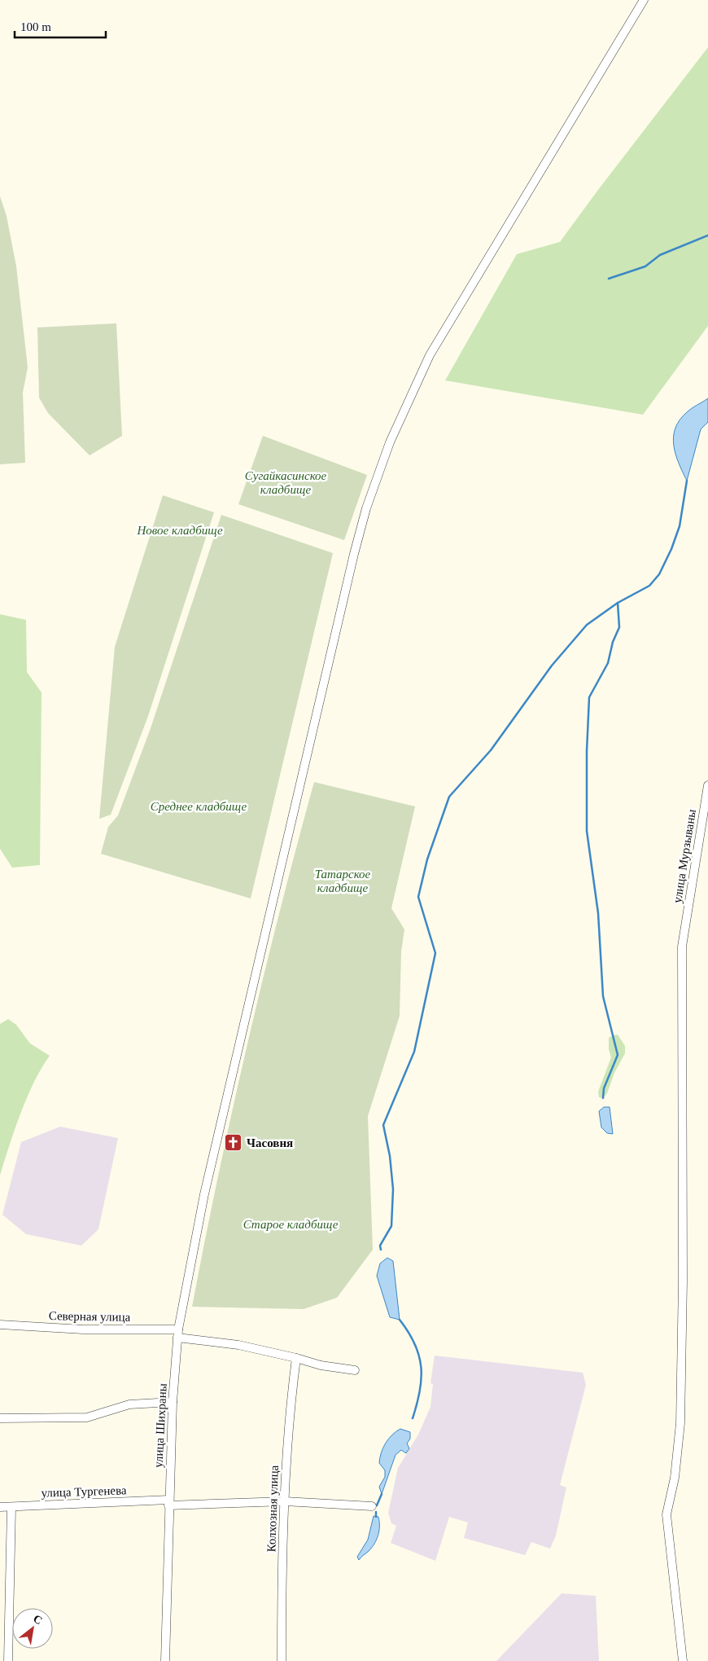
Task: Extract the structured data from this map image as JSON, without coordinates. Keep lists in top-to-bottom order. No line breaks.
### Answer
{"streets":{"street":["улица Мурзываны","Северная улица","улица Шихраны","улица Тургенева","Колхозная улица"]},"crossings":[["Северная улица","улица Шихраны"],["Северная улица","Колхозная улица"],["улица Шихраны","улица Тургенева"],["улица Тургенева","Колхозная улица"]],"parks":["Сугайкасинское кладбище","Новое кладбище","Среднее кладбище","Татарское кладбище","Старое кладбище"],"places":{"church":["Часовня"]},"scale_bar":"100 m","north":"top right"}
